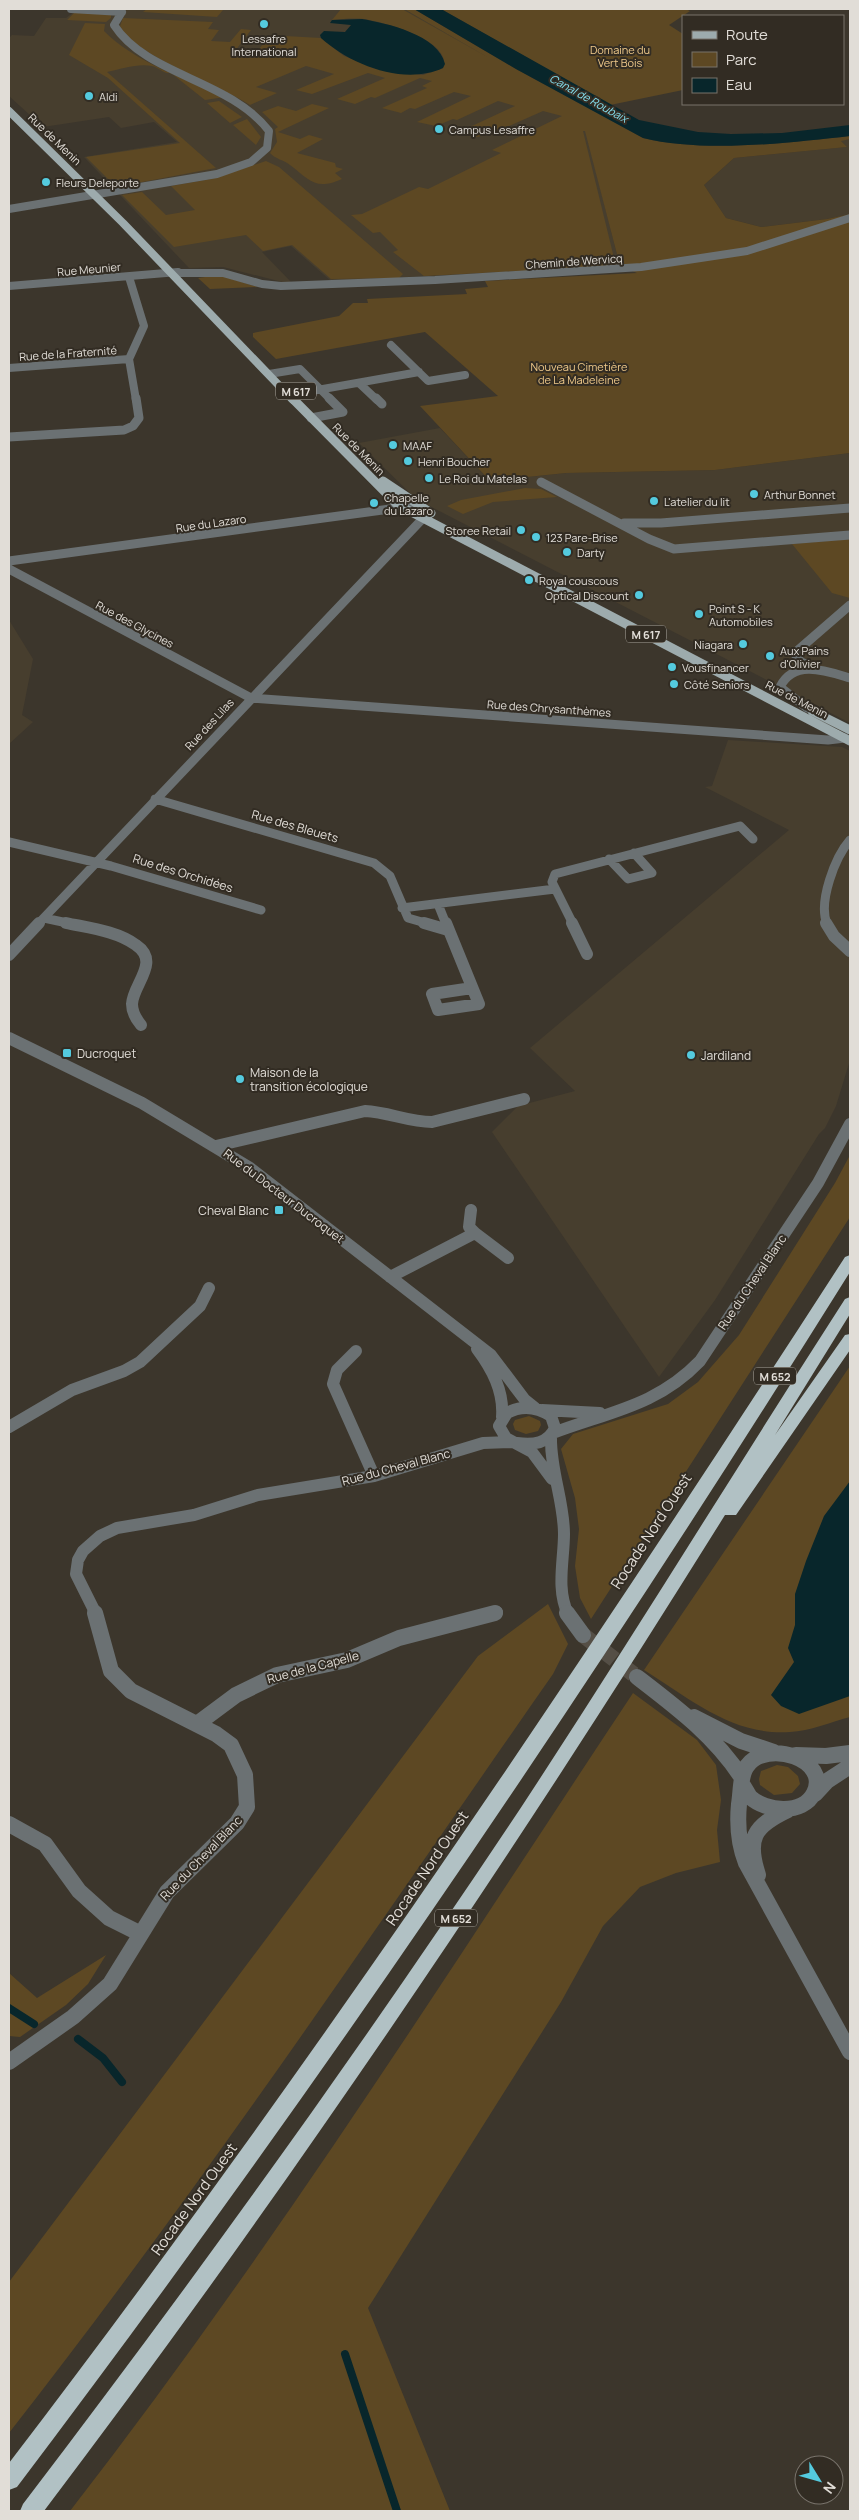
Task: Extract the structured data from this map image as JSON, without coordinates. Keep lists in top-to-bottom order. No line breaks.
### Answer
{"streets":{"highway":["M 652","Rocade Nord Ouest"],"main road":["Rue de Menin","M 617"],"street":["Chemin de Wervicq","Rue Meunier","Rue de la Fraternité","Rue du Lazaro","Rue des Glycines","Rue des Chrysanthèmes","Rue des Lilas","Rue des Bleuets","Rue des Orchidées","Rue du Docteur Ducroquet","Rue du Cheval Blanc","Rue de la Capelle"]},"crossings":[["Rue de Menin","Chemin de Wervicq"],["Rue de Menin","Rue Meunier"],["Rue de Menin","Rue du Lazaro"],["Rue de Menin","Rue des Chrysanthèmes"],["Rue de Menin","Rue des Lilas"],["Chemin de Wervicq","Rue Meunier"],["Rue des Glycines","Rue des Chrysanthèmes"],["Rue des Glycines","Rue des Lilas"],["Rue des Chrysanthèmes","Rue des Lilas"],["Rue des Lilas","Rue des Bleuets"],["Rue des Lilas","Rue des Orchidées"],["Rue du Docteur Ducroquet","Rue du Cheval Blanc"],["Rue du Cheval Blanc","Rue de la Capelle"]],"water":["Canal de Roubaix"],"parks":["Domaine du Vert Bois","Nouveau Cimetière de La Madeleine"],"places":{"other":["Lessafre International","Aldi","Campus Lesaffre","Fleurs Deleporte","MAAF","Henri Boucher","Le Roi du Matelas","Arthur Bonnet","L'atelier du lit","Chapelle du Lazaro","Storee Retail","123 Pare-Brise","Darty","Royal couscous","Optical Discount","Point S - K Automobiles","Niagara","Aux Pains d'Olivier","Vousfinancer","Côté Seniors","Jardiland","Maison de la transition écologique"],"transit":["Ducroquet","Cheval Blanc"]},"legend":["Route","Parc","Eau"],"north":"bottom right"}
